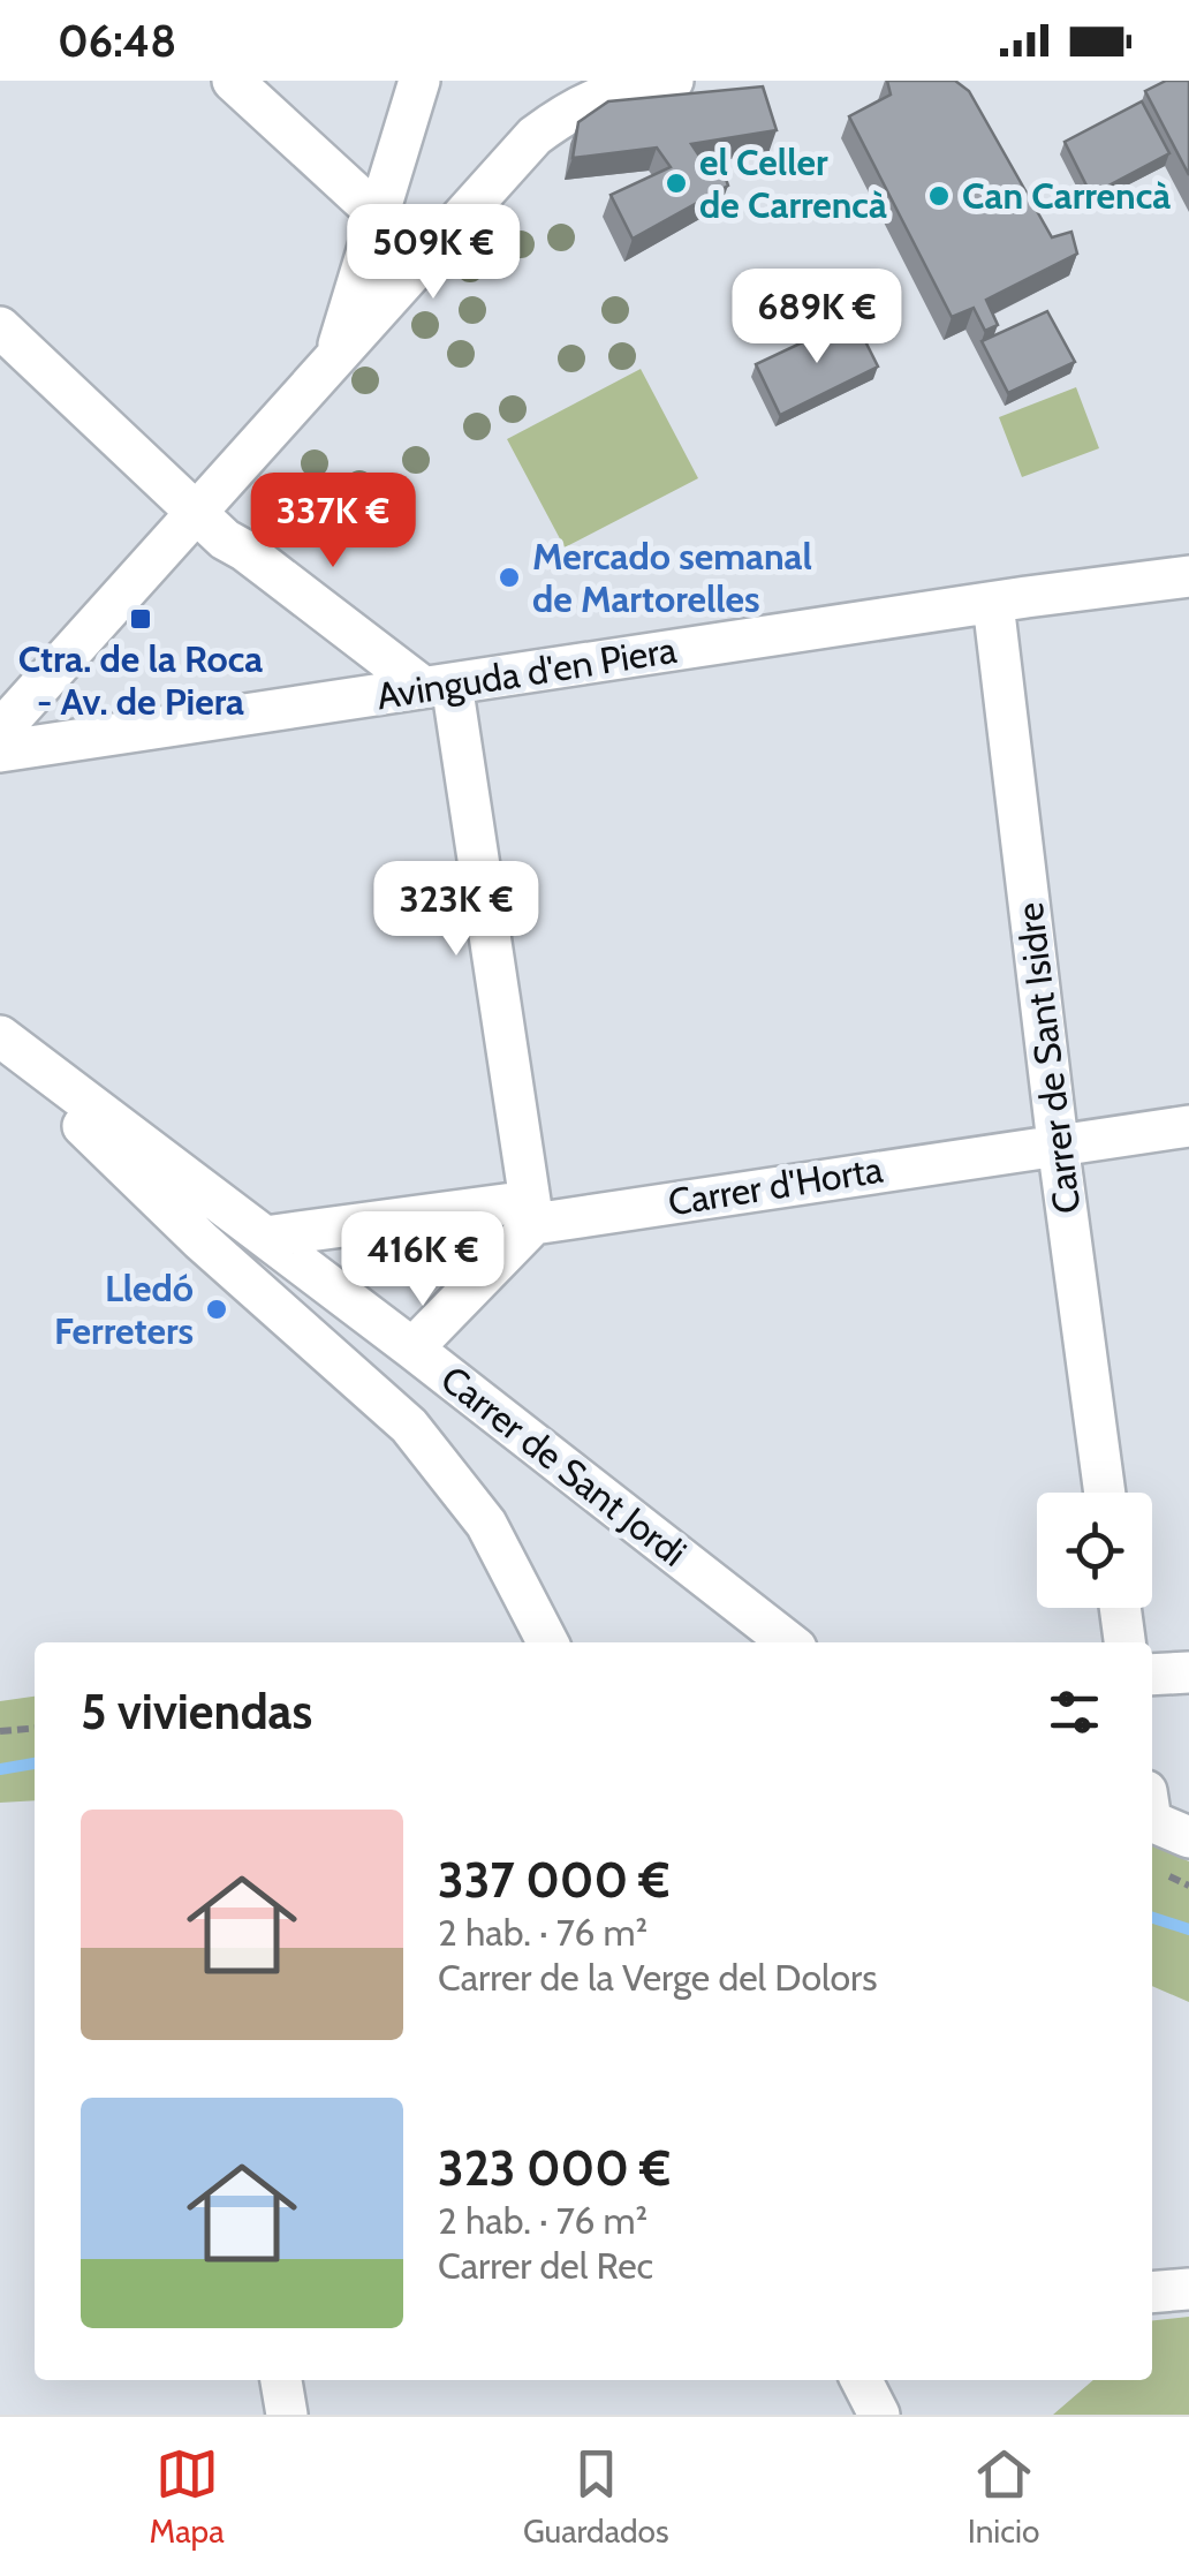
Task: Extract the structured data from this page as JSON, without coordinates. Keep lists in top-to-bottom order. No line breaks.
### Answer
{"streets":{"street":["Avinguda d'en Piera","Carrer de Sant Isidre","Carrer d'Horta","Carrer de Sant Jordi"]},"crossings":[["Avinguda d'en Piera","Carrer de Sant Isidre"],["Carrer de Sant Isidre","Carrer d'Horta"],["Carrer d'Horta","Carrer de Sant Jordi"]],"places":{"other":["el Celler de Carrencà","Can Carrencà","Mercado semanal de Martorelles","Lledó Ferreters"],"transit":["Ctra. de la Roca - Av. de Piera"]},"page":{"status":"06:48","price":["509K €","689K €","337K €","323K €","416K €"],"heading":"5 viviendas","list":[{"name":"337 000 €","note":"2 hab. · 76 m² · Carrer de la Verge del Dolors"},{"name":"323 000 €","note":"2 hab. · 76 m² · Carrer del Rec"}],"tabs":["Mapa","Guardados","Inicio"]}}
